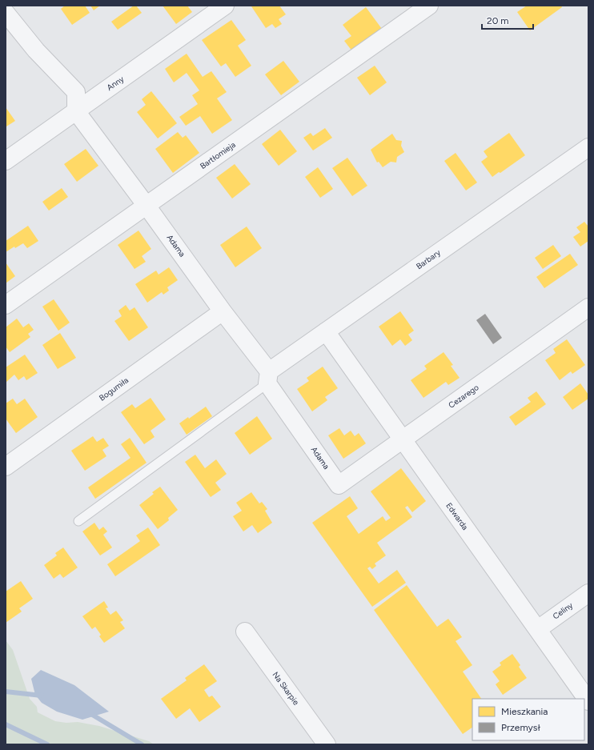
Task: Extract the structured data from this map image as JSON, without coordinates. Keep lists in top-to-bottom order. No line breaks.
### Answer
{"streets":{"street":["Anny","Bartłomieja","Adama","Barbary","Bogumiła","Cezarego","Edwarda","Celiny","Na Skarpie"]},"crossings":[["Anny","Adama"],["Bartłomieja","Adama"],["Adama","Barbary"],["Adama","Bogumiła"],["Adama","Cezarego"],["Barbary","Edwarda"],["Cezarego","Edwarda"],["Edwarda","Celiny"]],"legend":["Mieszkania","Przemysł"],"scale_bar":"20 m"}
